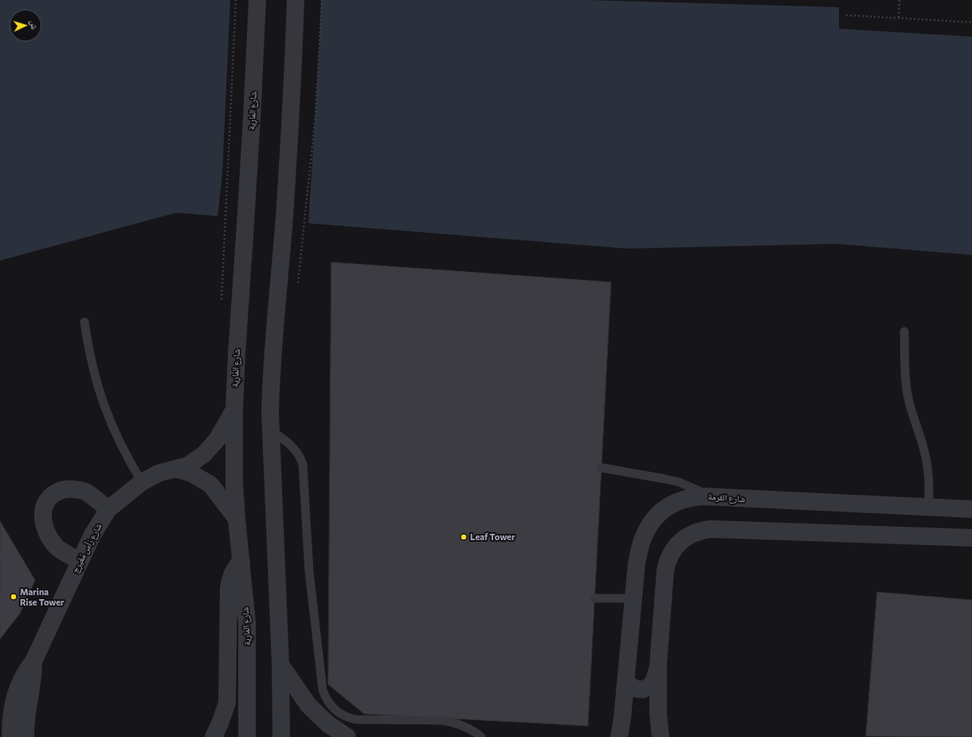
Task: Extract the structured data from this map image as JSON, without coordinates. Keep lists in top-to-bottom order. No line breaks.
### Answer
{"streets":{"street":["شارع المارِية","شارع القرمة","شارع رَأس مُغَيرِج"]},"crossings":[["شارع المارِية","شارع رَأس مُغَيرِج"]],"places":["Leaf Tower","Marina Rise Tower"],"north":"right"}
